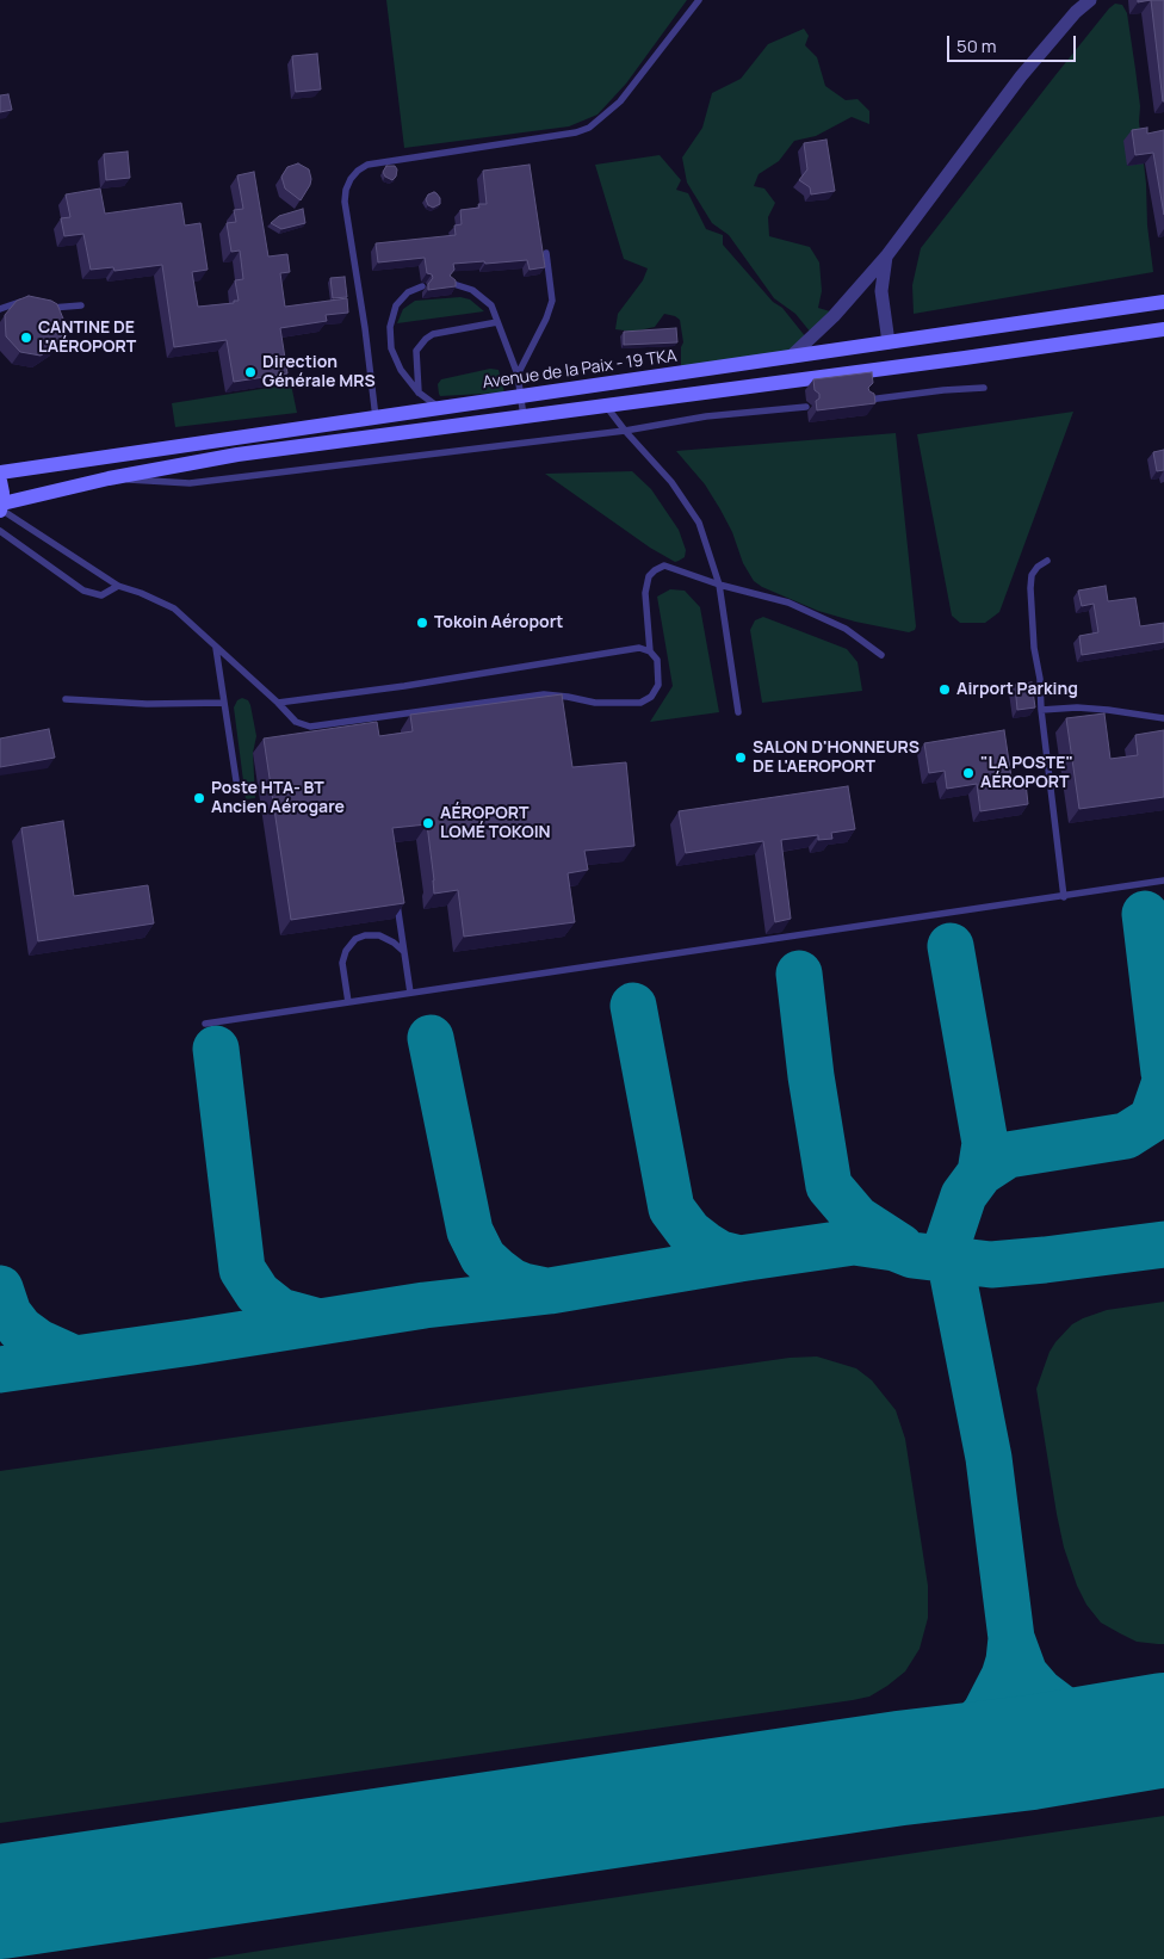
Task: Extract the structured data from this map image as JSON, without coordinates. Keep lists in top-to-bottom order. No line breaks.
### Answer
{"streets":{"main road":["Avenue de la Paix - 19 TKA"]},"places":["CANTINE DE L'AÉROPORT","Direction Générale MRS","Tokoin Aéroport","Airport Parking","SALON D'HONNEURS DE L'AEROPORT","\"LA POSTE\" AÉROPORT","Poste HTA- BT Ancien Aérogare","AÉROPORT LOMÉ TOKOIN"],"scale_bar":"50 m"}
